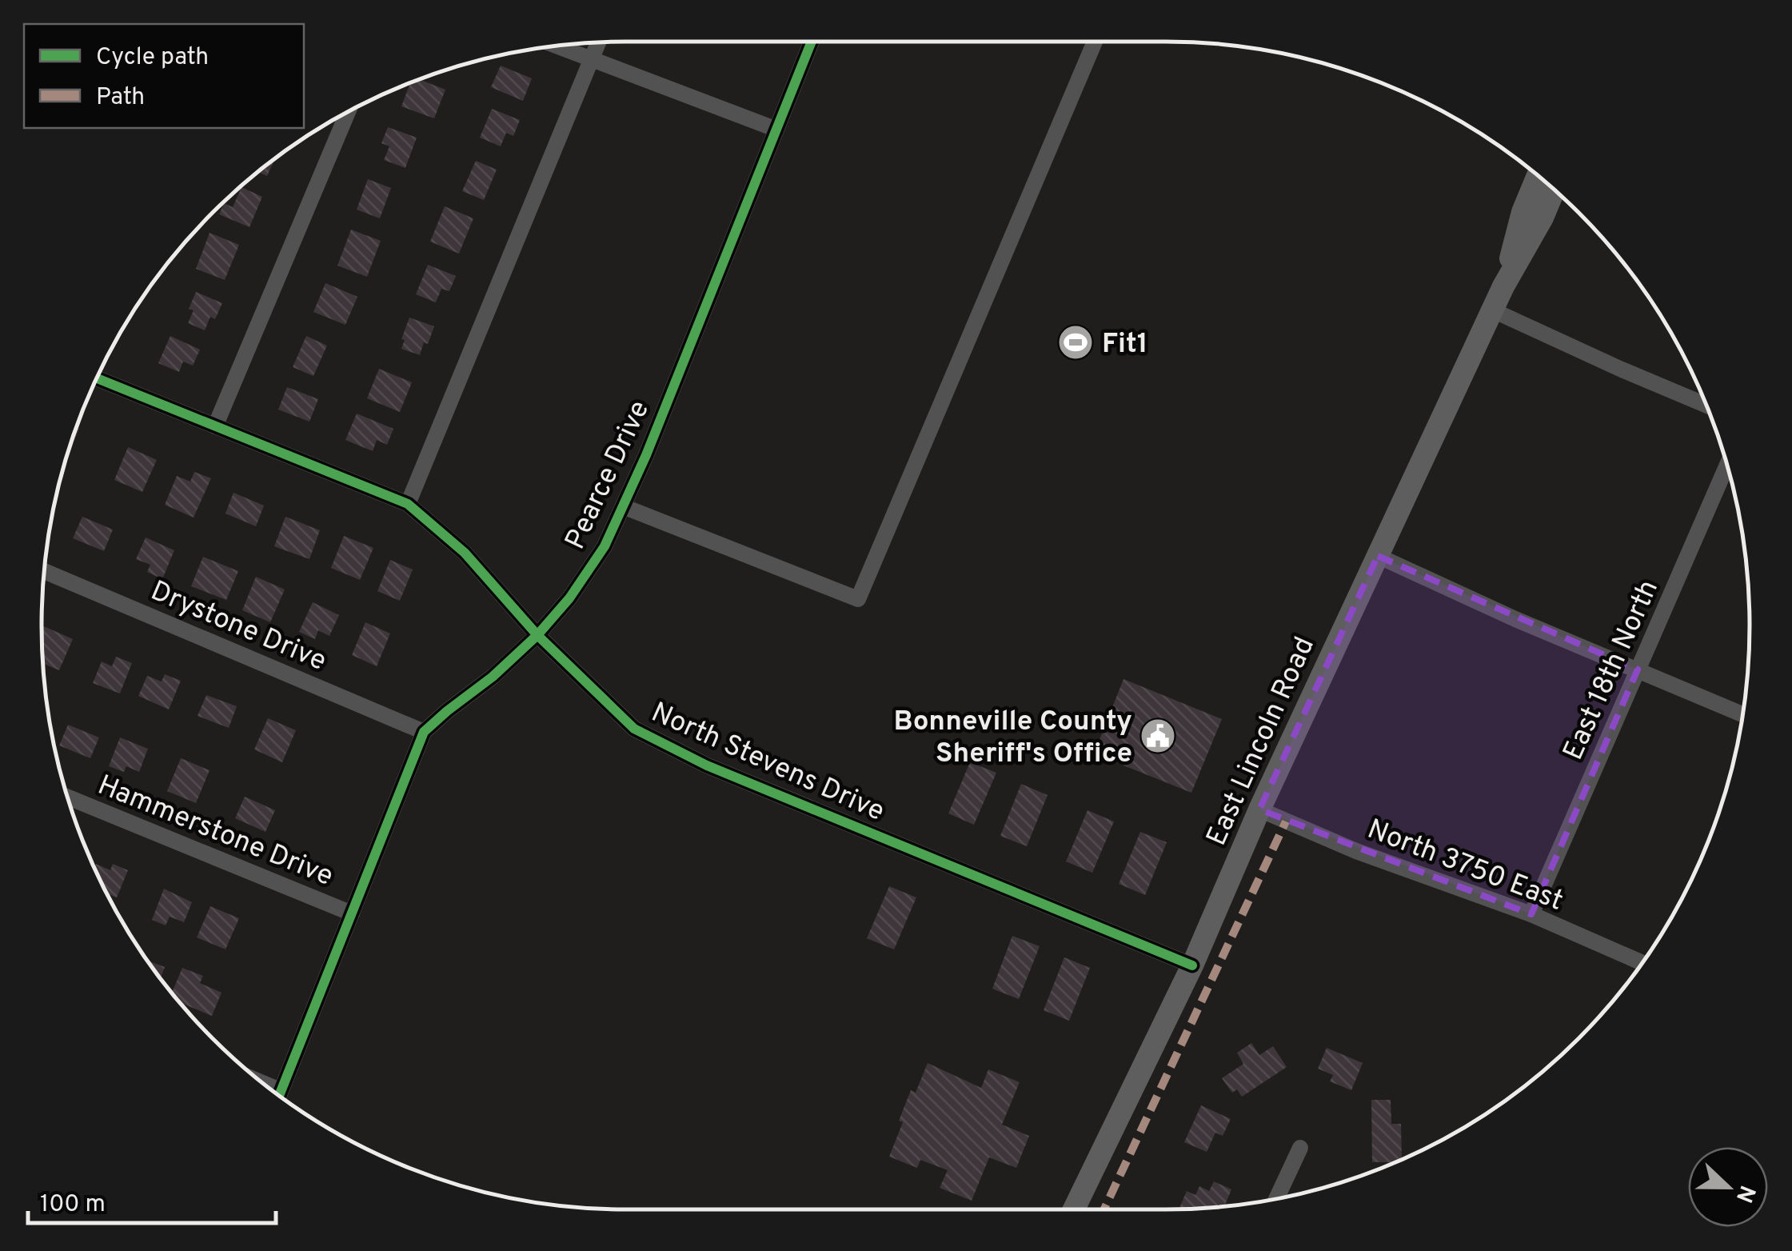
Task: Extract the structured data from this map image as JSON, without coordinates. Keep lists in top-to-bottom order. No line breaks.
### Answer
{"streets":{"main road":["East Lincoln Road"],"street":["Pearce Drive","Drystone Drive","East 18th North","North Stevens Drive","Hammerstone Drive","North 3750 East"]},"crossings":[["Pearce Drive","Drystone Drive"],["Pearce Drive","North Stevens Drive"],["Pearce Drive","Hammerstone Drive"],["East 18th North","North 3750 East"],["East Lincoln Road","North Stevens Drive"],["East Lincoln Road","North 3750 East"]],"places":{"sports":["Fit1"],"public building":["Bonneville County Sheriff's Office"]},"legend":["Cycle path","Path"],"scale_bar":"100 m","north":"right"}
